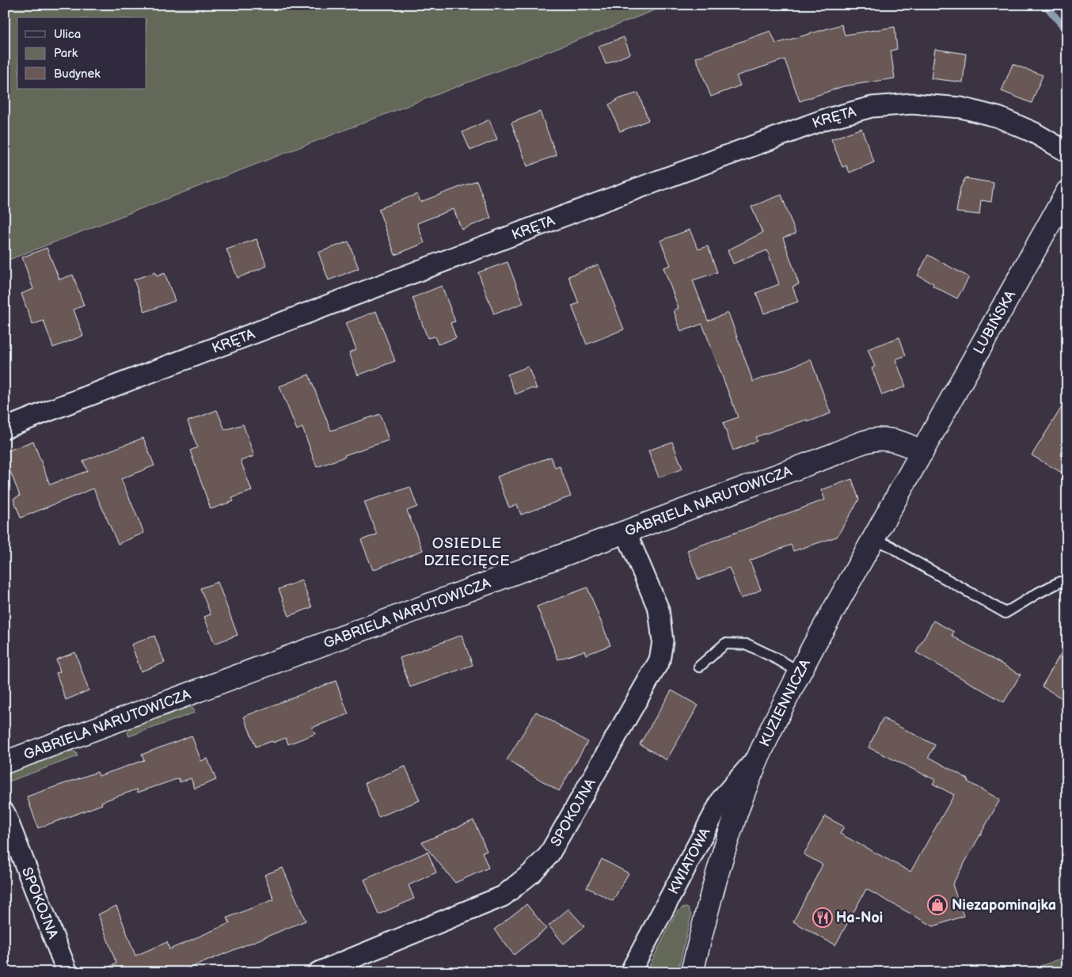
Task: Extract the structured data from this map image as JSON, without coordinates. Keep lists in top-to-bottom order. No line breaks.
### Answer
{"streets":{"main road":["LUBIŃSKA","GABRIELA NARUTOWICZA","KUZIENNICZA"],"street":["KRĘTA","SPOKOJNA","KWIATOWA"]},"crossings":[["LUBIŃSKA","GABRIELA NARUTOWICZA"],["LUBIŃSKA","KUZIENNICZA"],["GABRIELA NARUTOWICZA","KUZIENNICZA"],["GABRIELA NARUTOWICZA","SPOKOJNA"],["KUZIENNICZA","KWIATOWA"]],"districts":["OSIEDLE DZIECIĘCE"],"places":{"shop":["Niezapominajka"],"restaurant":["Ha-Noi"]},"legend":["Ulica","Park","Budynek"]}
